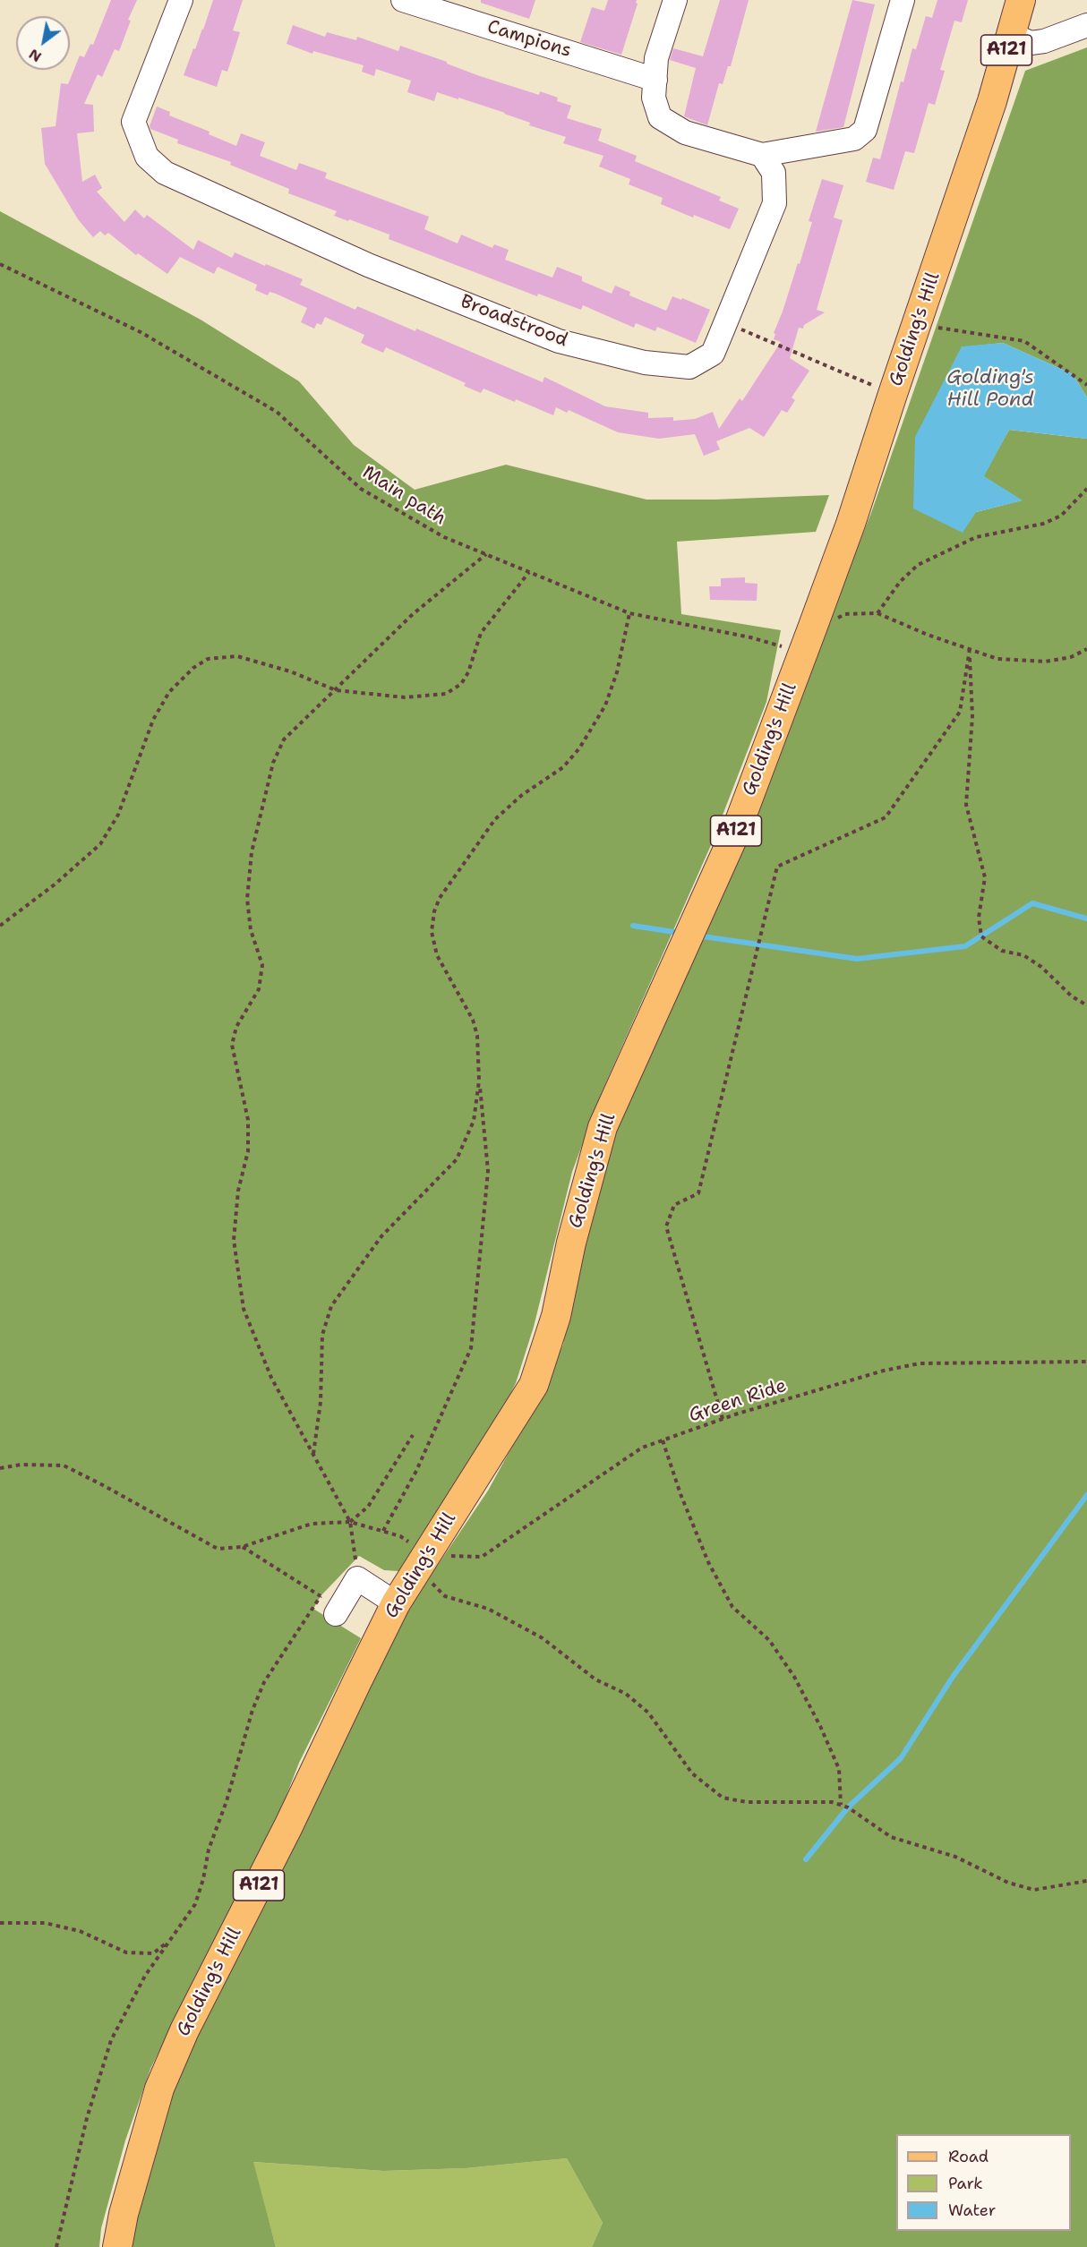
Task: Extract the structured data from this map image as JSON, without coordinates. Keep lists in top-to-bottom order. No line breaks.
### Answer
{"streets":{"main road":["A121","Golding's Hill"],"street":["Campions","Broadstrood"],"path":["Main path","Green Ride"]},"crossings":[["Golding's Hill","Main path"],["Golding's Hill","Green Ride"]],"water":["Golding's Hill Pond"],"legend":["Road","Park","Water"],"north":"bottom left"}
